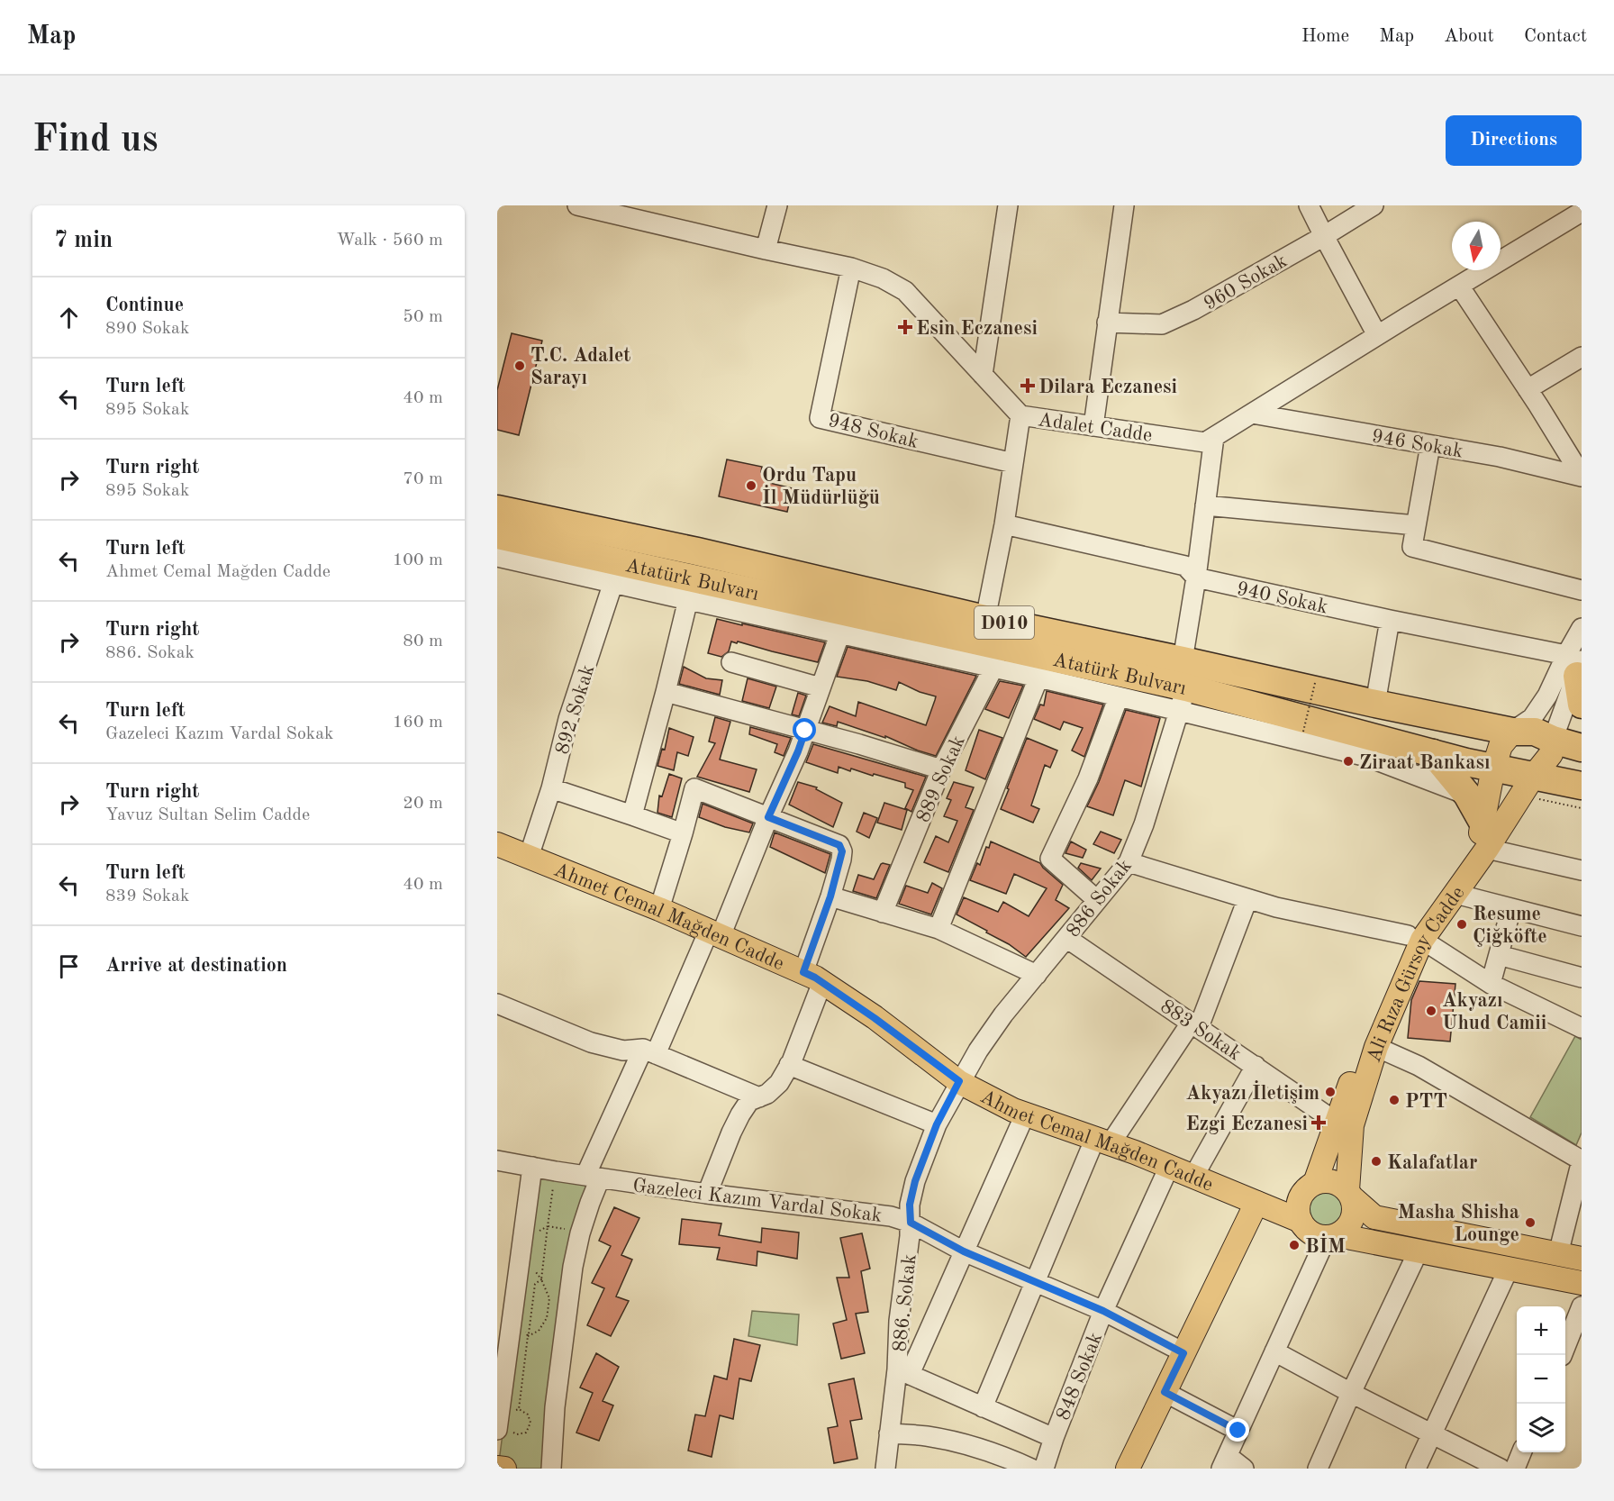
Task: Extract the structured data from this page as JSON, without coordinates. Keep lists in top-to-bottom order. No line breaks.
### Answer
{"streets":{"highway":["Atatürk Bulvarı","D010"],"main road":["Ahmet Cemal Mağden Cadde","Ali Rıza Gürsoy Cadde"],"street":["960 Sokak","Adalet Cadde","948 Sokak","946 Sokak","940 Sokak","892 Sokak","889 Sokak","886 Sokak","883 Sokak","Gazeleci Kazım Vardal Sokak","886. Sokak","848 Sokak"]},"crossings":[["Adalet Cadde","948 Sokak"],["Adalet Cadde","946 Sokak"],["Atatürk Bulvarı","892 Sokak"],["Atatürk Bulvarı","889 Sokak"],["Atatürk Bulvarı","886 Sokak"],["Atatürk Bulvarı","Ali Rıza Gürsoy Cadde"],["892 Sokak","Ahmet Cemal Mağden Cadde"],["886 Sokak","Ahmet Cemal Mağden Cadde"],["886 Sokak","883 Sokak"],["886 Sokak","886. Sokak"],["Ahmet Cemal Mağden Cadde","Ali Rıza Gürsoy Cadde"],["Ahmet Cemal Mağden Cadde","886. Sokak"],["Ahmet Cemal Mağden Cadde","848 Sokak"],["Ali Rıza Gürsoy Cadde","883 Sokak"],["Gazeleci Kazım Vardal Sokak","886. Sokak"],["Gazeleci Kazım Vardal Sokak","848 Sokak"]],"places":{"health":["Esin Eczanesi","Dilara Eczanesi","Ezgi Eczanesi"],"other":["T.C. Adalet Sarayı","Ordu Tapu İl Müdürlüğü","Ziraat Bankası","Resume Çiğköfte","Akyazı Uhud Camii","Akyazı İletişim","PTT","Kalafatlar","Masha Shisha Lounge","BİM"]},"north":"bottom","page":{"header":"Map","nav":["Home","Map","About","Contact"],"buttons":"Directions","title":"Find us","heading":["7 min","Walk · 560 m"],"list":[["Continue","890 Sokak","50 m"],["Turn left","895 Sokak","40 m"],["Turn right","895 Sokak","70 m"],["Turn left","Ahmet Cemal Mağden Cadde","100 m"],["Turn right","886. Sokak","80 m"],["Turn left","Gazeleci Kazım Vardal Sokak","160 m"],["Turn right","Yavuz Sultan Selim Cadde","20 m"],["Turn left","839 Sokak","40 m"],"Arrive at destination"],"map_buttons":["+","−"]}}
